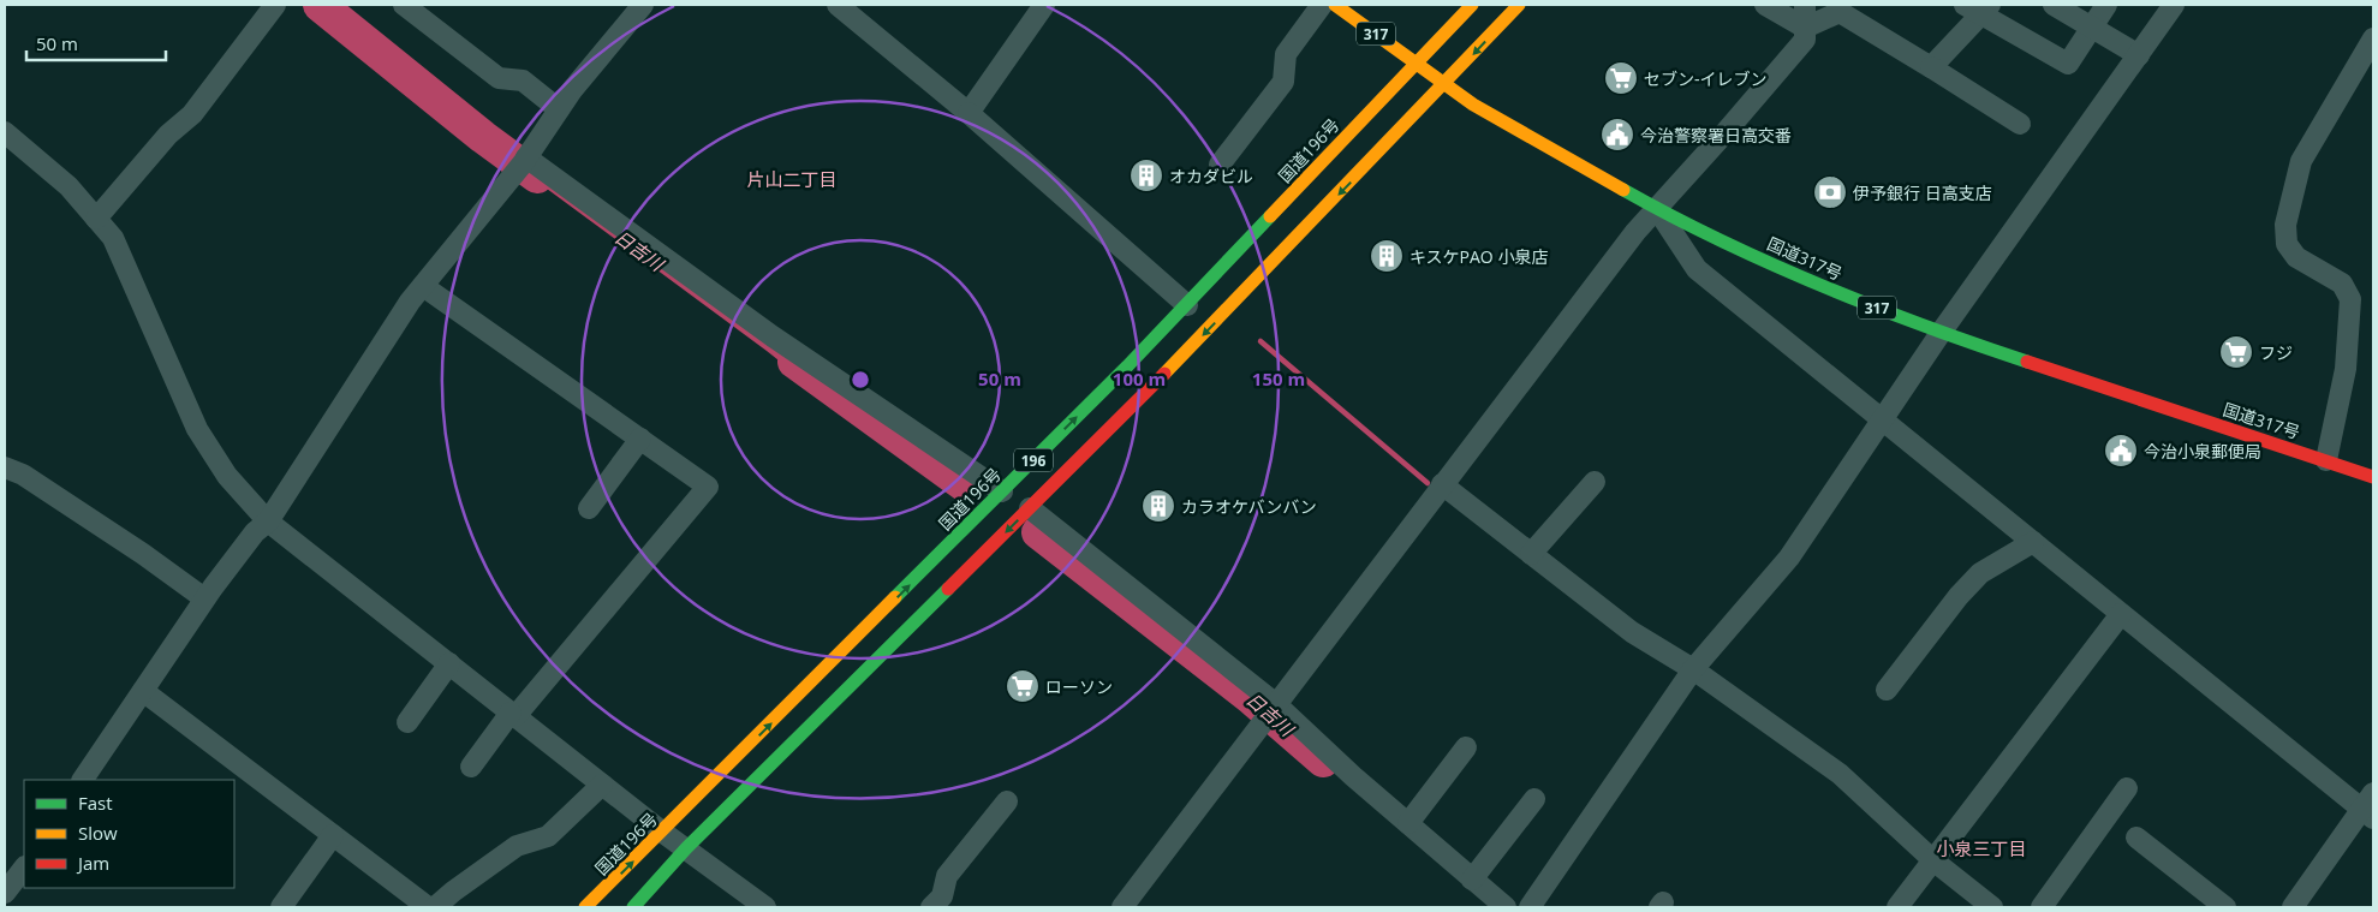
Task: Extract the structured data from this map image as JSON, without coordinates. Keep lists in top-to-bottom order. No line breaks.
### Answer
{"streets":{"highway":["317","国道196号","国道317号","196"]},"crossings":[["国道196号","国道317号"],["国道317号","196"]],"districts":["片山二丁目","小泉三丁目"],"water":["日吉川"],"places":{"supermarket":["セブン-イレブン","フジ","ローソン"],"public building":["今治警察署日高交番","今治小泉郵便局"],"building":["オカダビル","キスケPAO 小泉店","カラオケバンバン"],"bank":["伊予銀行 日高支店"]},"legend":["Fast","Slow","Jam"],"scale_bar":"50 m","rings":["50 m","100 m","150 m"]}
